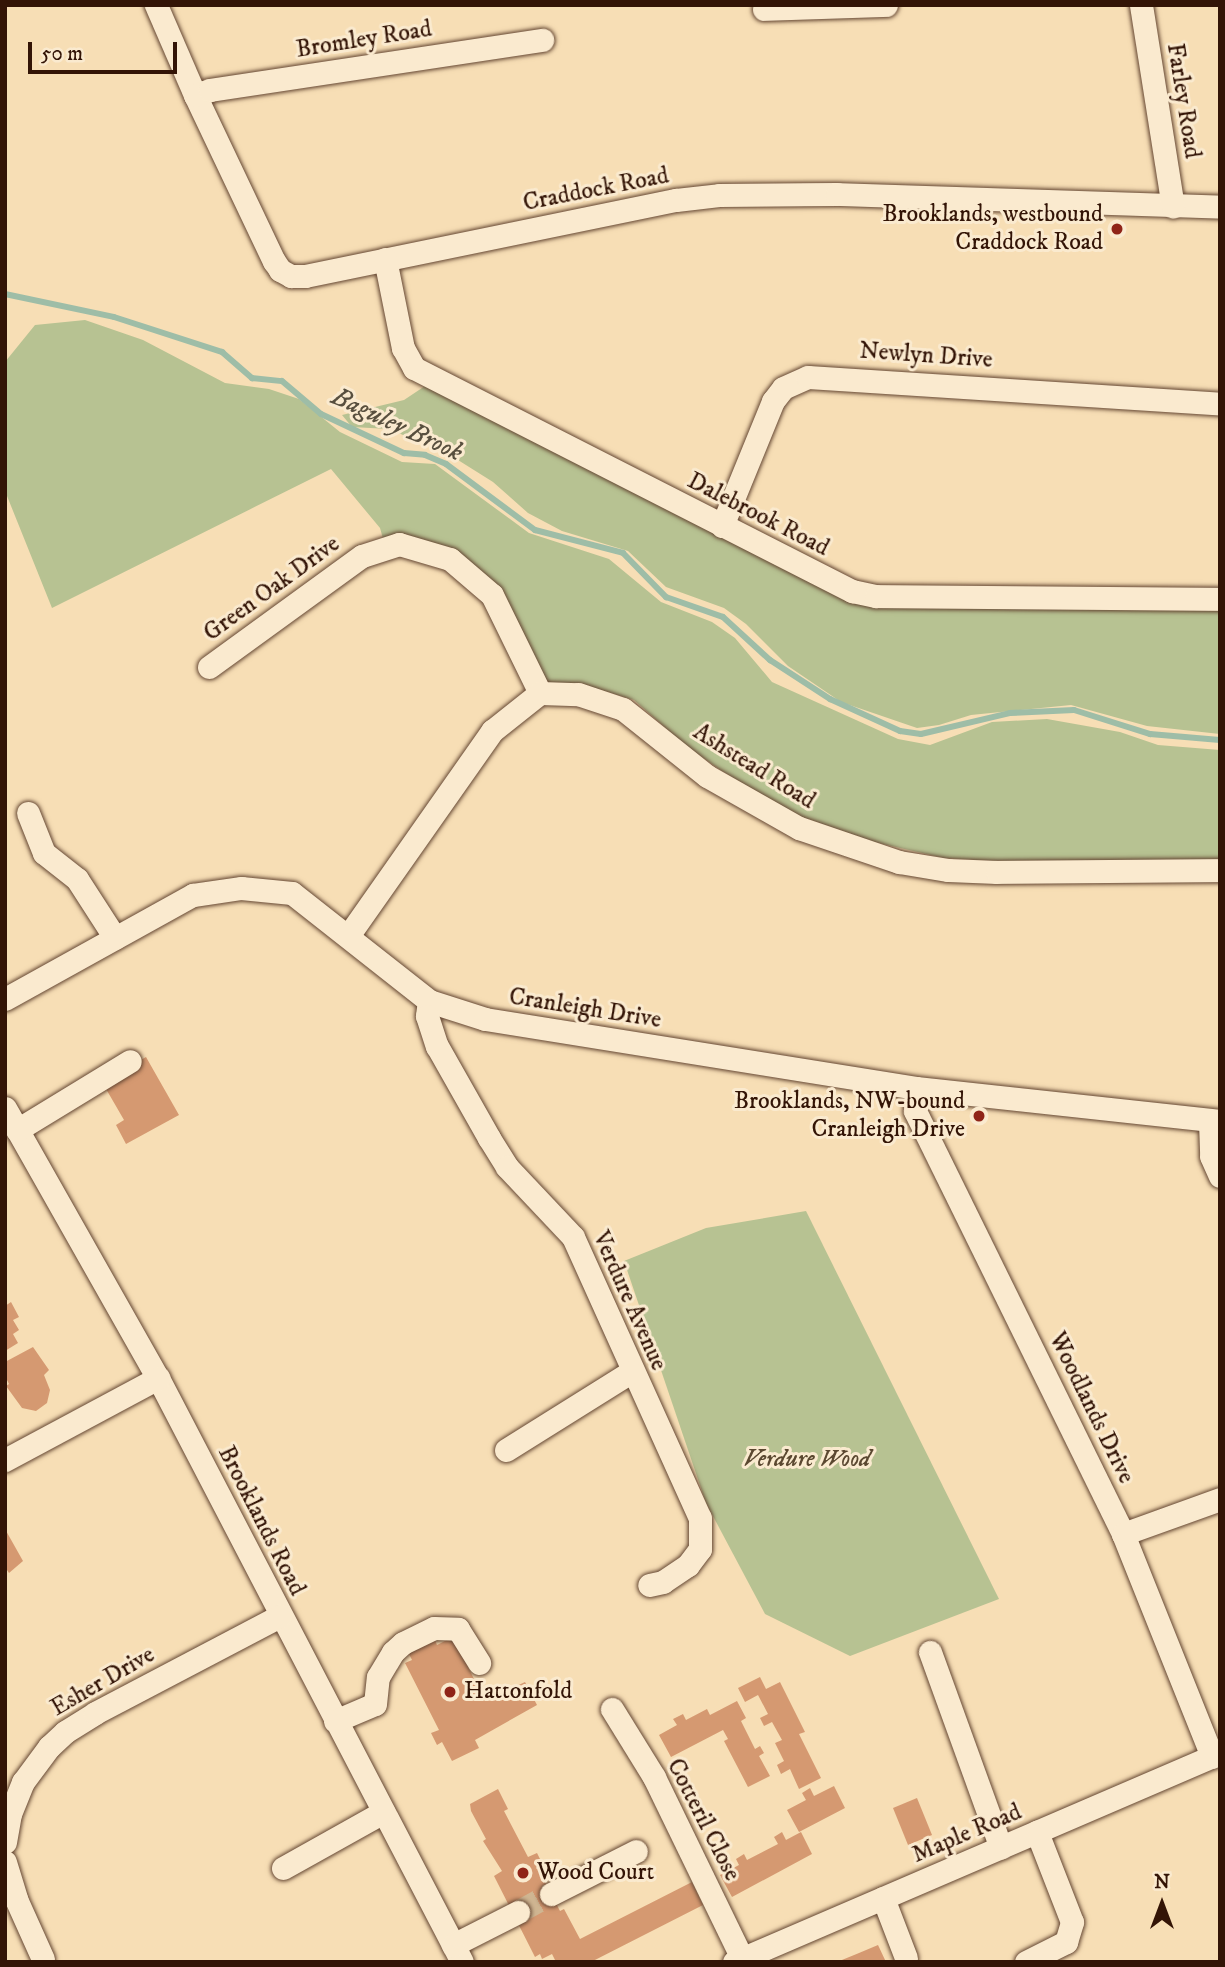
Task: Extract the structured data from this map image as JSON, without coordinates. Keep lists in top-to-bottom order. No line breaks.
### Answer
{"streets":{"street":["Bromley Road","Farley Road","Craddock Road","Newlyn Drive","Dalebrook Road","Green Oak Drive","Ashstead Road","Cranleigh Drive","Verdure Avenue","Woodlands Drive","Brooklands Road","Esher Drive","Cotteril Close","Maple Road"]},"crossings":[["Bromley Road","Craddock Road"],["Farley Road","Craddock Road"],["Craddock Road","Dalebrook Road"],["Newlyn Drive","Dalebrook Road"],["Green Oak Drive","Ashstead Road"],["Cranleigh Drive","Verdure Avenue"],["Cranleigh Drive","Woodlands Drive"],["Woodlands Drive","Maple Road"],["Brooklands Road","Esher Drive"],["Cotteril Close","Maple Road"]],"water":["Baguley Brook"],"parks":["Verdure Wood"],"places":["Brooklands, westbound Craddock Road","Brooklands, NW-bound Cranleigh Drive","Hattonfold","Wood Court"],"scale_bar":"50 m","north":"top"}
